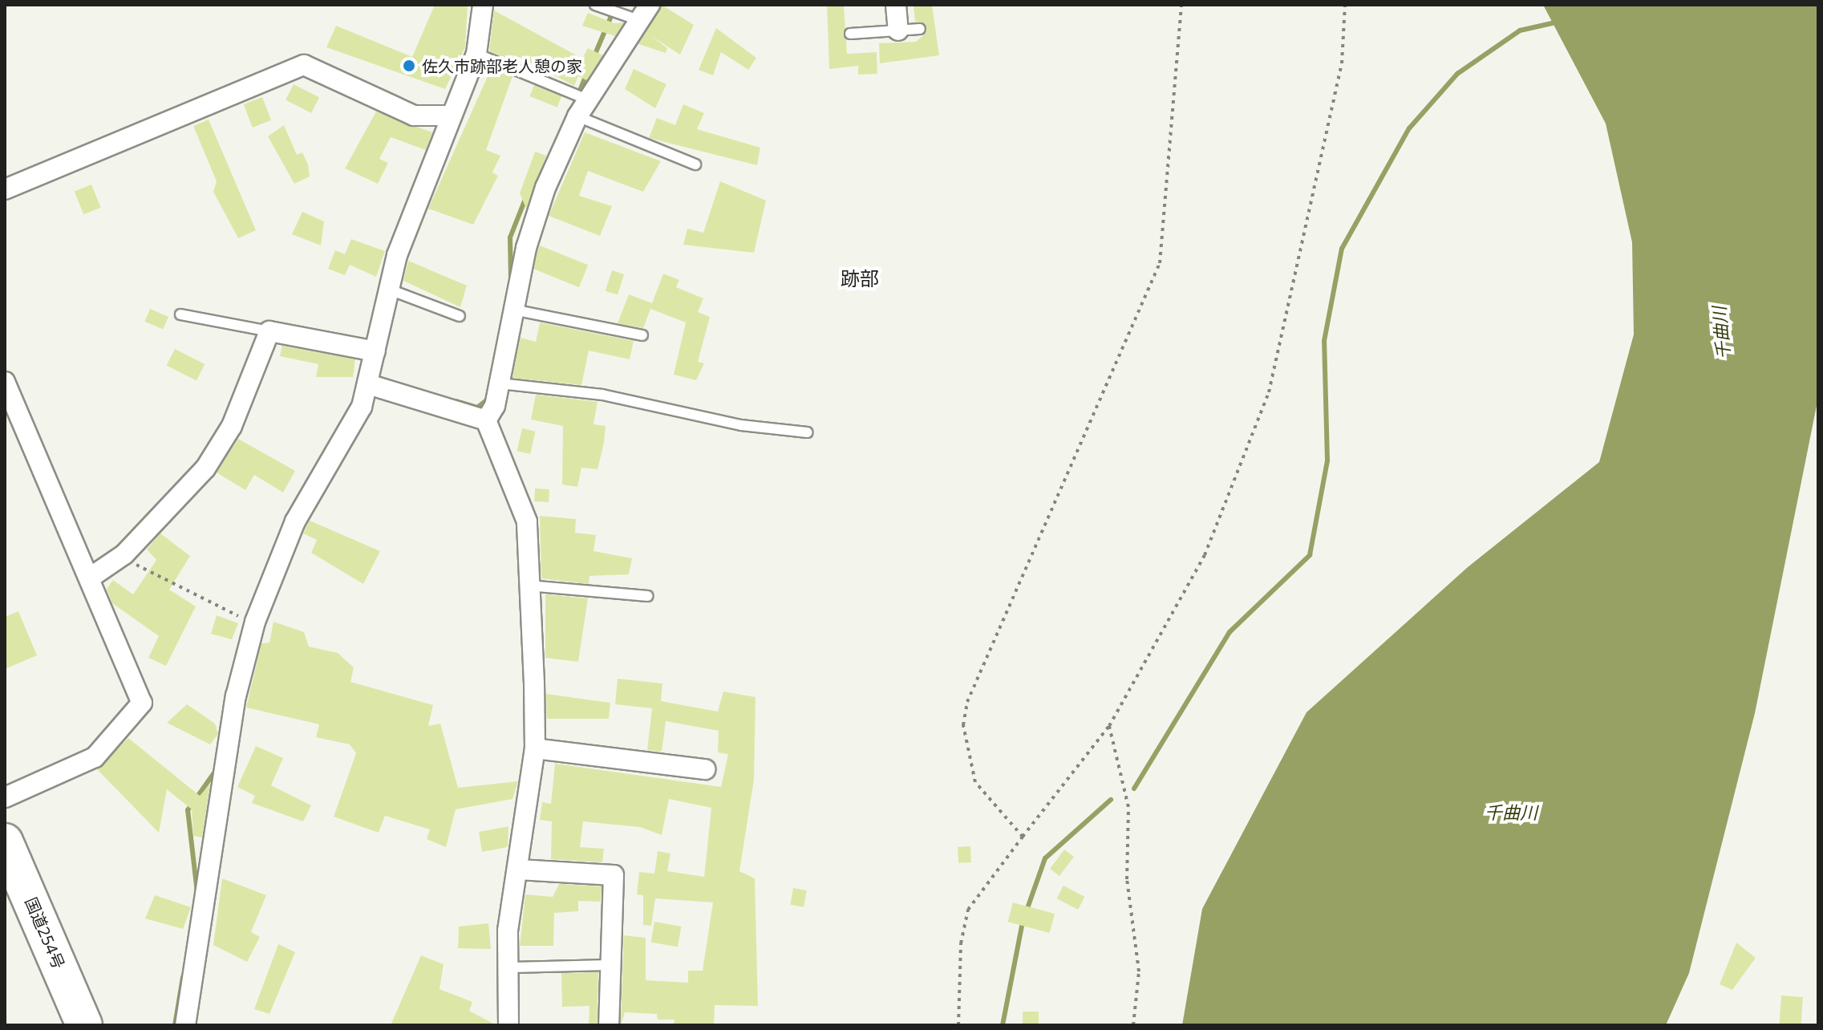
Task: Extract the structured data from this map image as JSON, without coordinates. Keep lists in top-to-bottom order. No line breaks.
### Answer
{"streets":{"highway":["国道254号"]},"districts":["跡部"],"water":["千曲川"],"places":["佐久市跡部老人憩の家"]}
